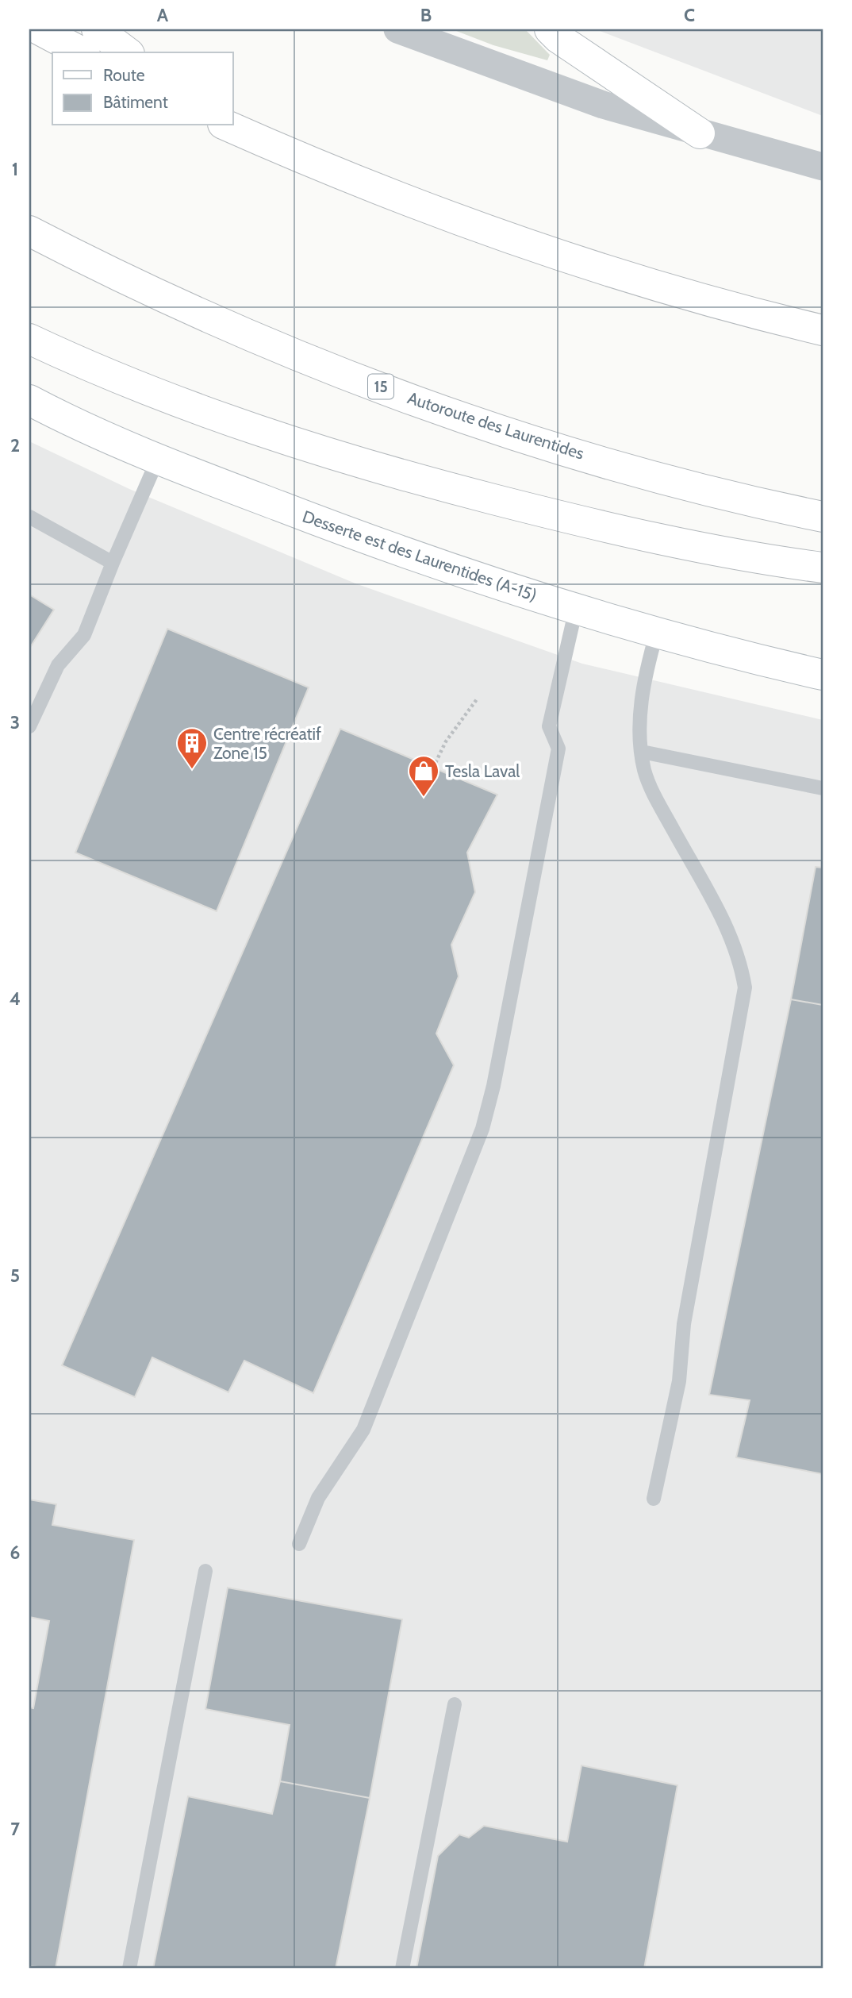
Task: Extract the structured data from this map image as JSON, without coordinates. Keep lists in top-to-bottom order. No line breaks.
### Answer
{"streets":{"main road":["15","Autoroute des Laurentides","Desserte est des Laurentides (A-15)"]},"places":{"building":["Centre récréatif Zone 15"],"shop":["Tesla Laval"]},"legend":["Route","Bâtiment"],"grid":{"columns":["A","B","C"],"rows":["1","2","3","4","5","6","7"]}}
